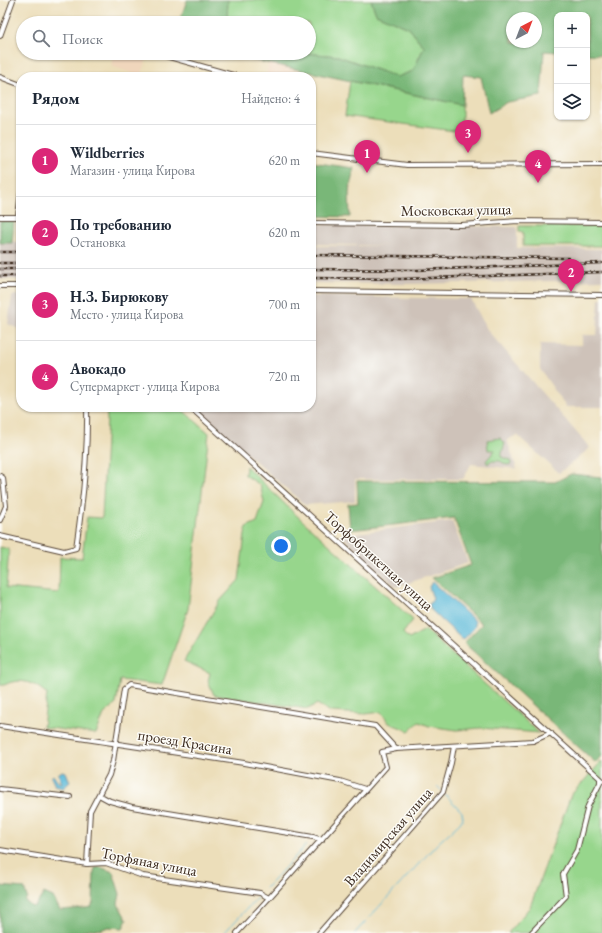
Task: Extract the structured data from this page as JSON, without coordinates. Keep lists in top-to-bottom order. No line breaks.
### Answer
{"streets":{"street":["Московская улица","Торфобрикетная улица","проезд Красина","Владимирская улица","Торфяная улица"]},"north":"top right","page":{"map_buttons":["+","−"],"search":"Поиск","heading":["Рядом","Найдено: 4"],"pins":["3","1","4","2"],"list":[{"mark":"1","name":"Wildberries","note":"Магазин · улица Кирова","value":"620 m"},{"mark":"2","name":"По требованию","note":"Остановка","value":"620 m"},{"mark":"3","name":"Н.З. Бирюкову","note":"Место · улица Кирова","value":"700 m"},{"mark":"4","name":"Авокадо","note":"Супермаркет · улица Кирова","value":"720 m"}]}}
